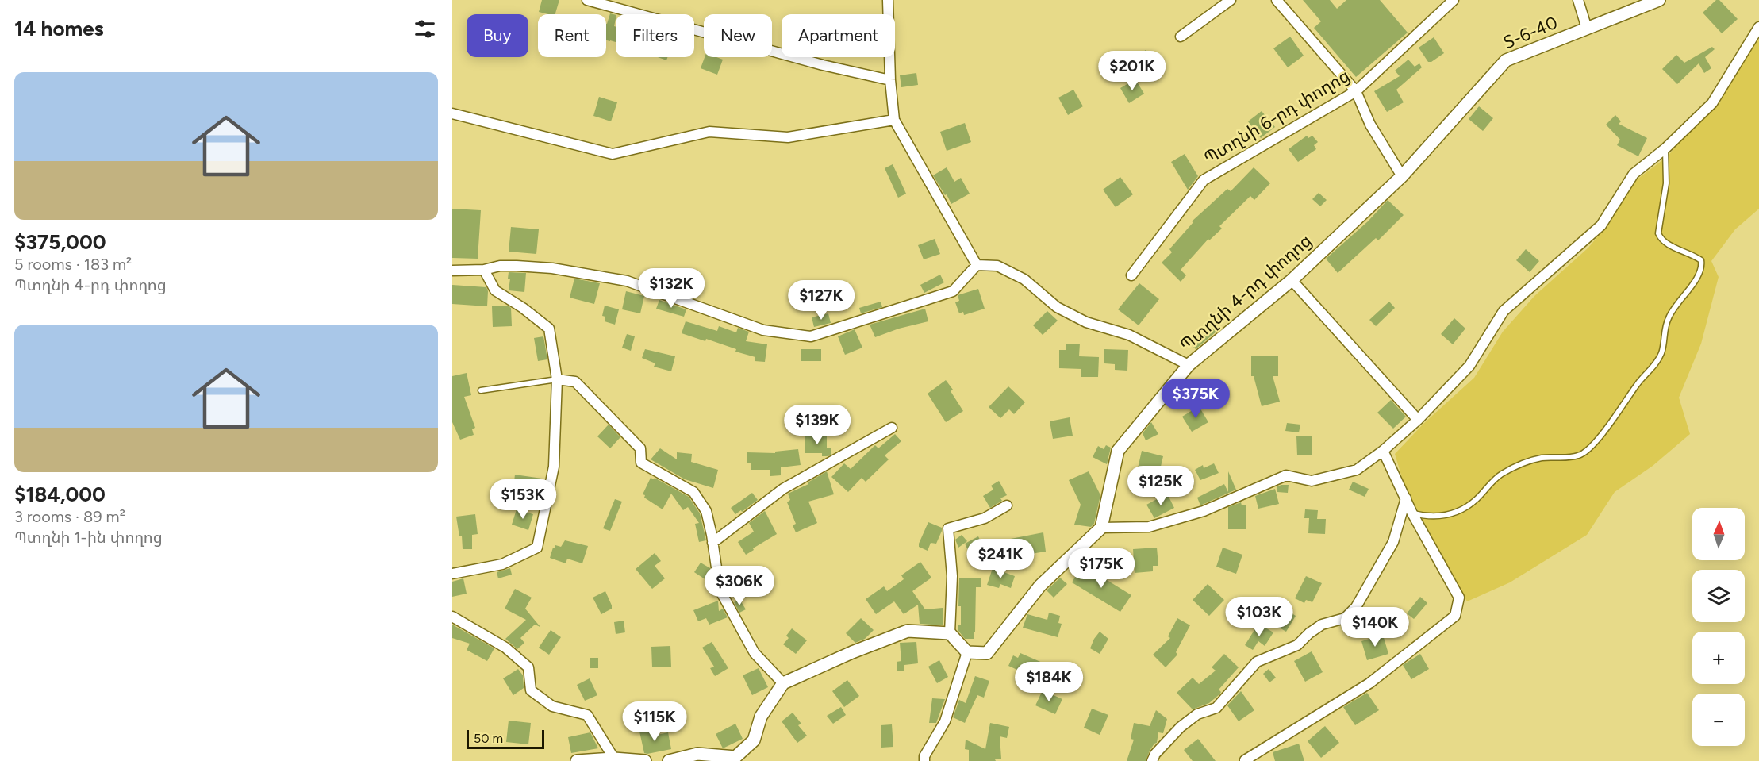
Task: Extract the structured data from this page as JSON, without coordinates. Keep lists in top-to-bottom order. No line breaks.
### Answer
{"streets":{"street":["Տ-6-40","Պտղնի 6-րդ փողոց","Պտղնի 4-րդ փողոց"]},"crossings":[["Տ-6-40","Պտղնի 4-րդ փողոց"]],"scale_bar":"50 m","north":"top","page":{"heading":"14 homes","chip":["Buy","Rent","Filters","New","Apartment"],"price":["$201K","$132K","$127K","$375K","$139K","$125K","$153K","$241K","$175K","$306K","$103K","$140K","$184K","$115K"],"list":[{"name":"$375,000","note":"5 rooms · 183 m² · Պտղնի 4-րդ փողոց"},{"name":"$184,000","note":"3 rooms · 89 m² · Պտղնի 1-ին փողոց"}],"map_buttons":["+","−"],"scale":"50 m"}}
